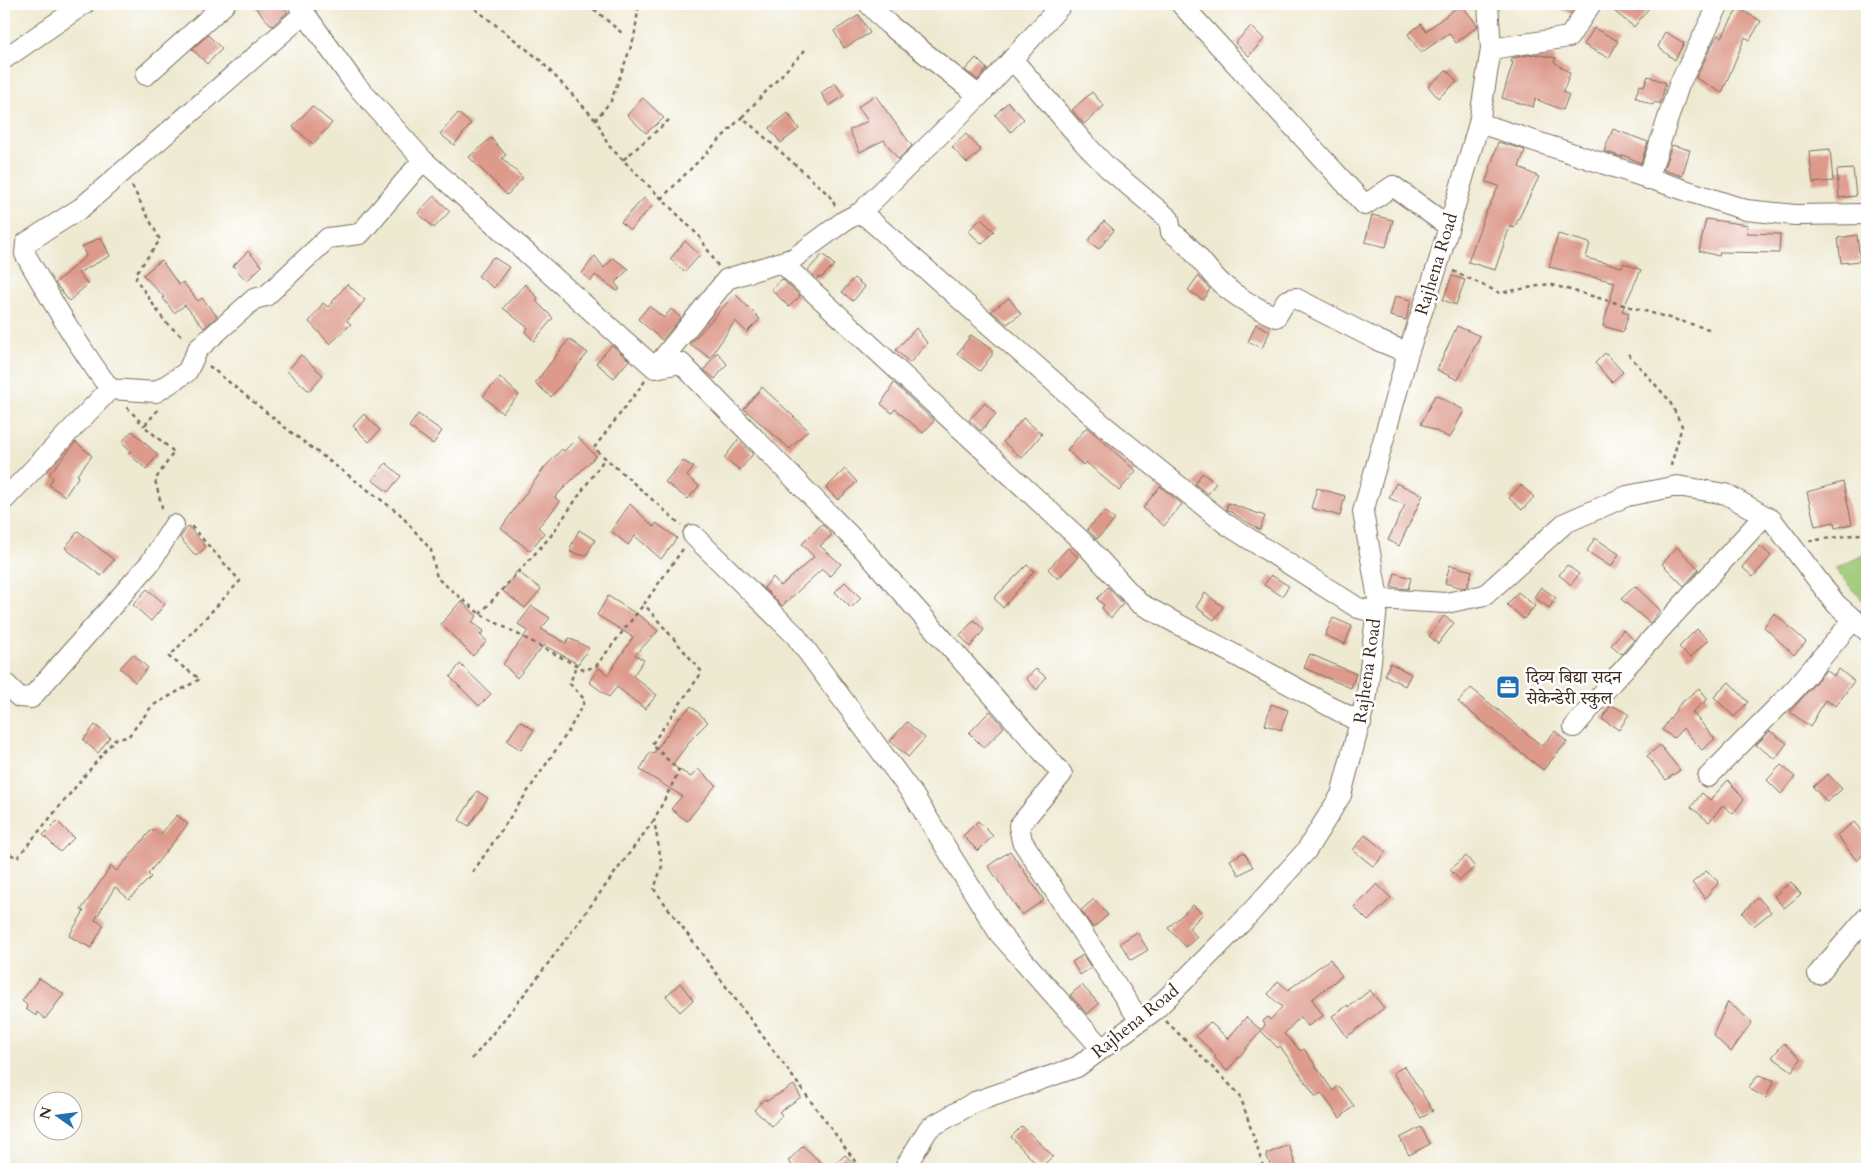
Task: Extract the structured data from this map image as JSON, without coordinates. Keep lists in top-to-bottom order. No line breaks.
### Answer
{"streets":{"street":["Rajhena Road"]},"places":{"office":["दिव्य बिद्या सदन सेकेन्डेरी स्कुल"]},"north":"left"}
